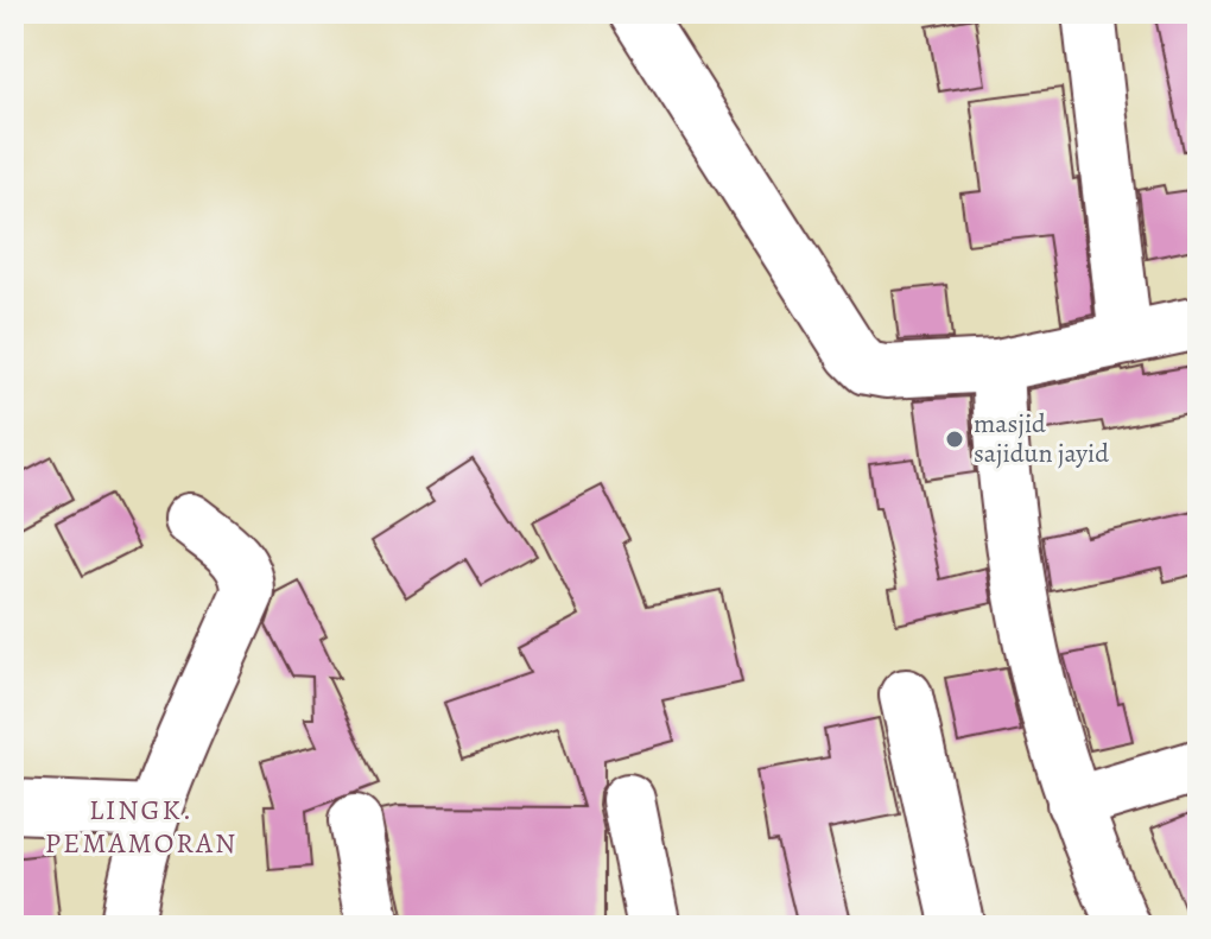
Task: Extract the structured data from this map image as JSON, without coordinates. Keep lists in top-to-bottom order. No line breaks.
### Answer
{"districts":["LINGK. PEMAMORAN"],"places":["masjid sajidun jayid"]}
